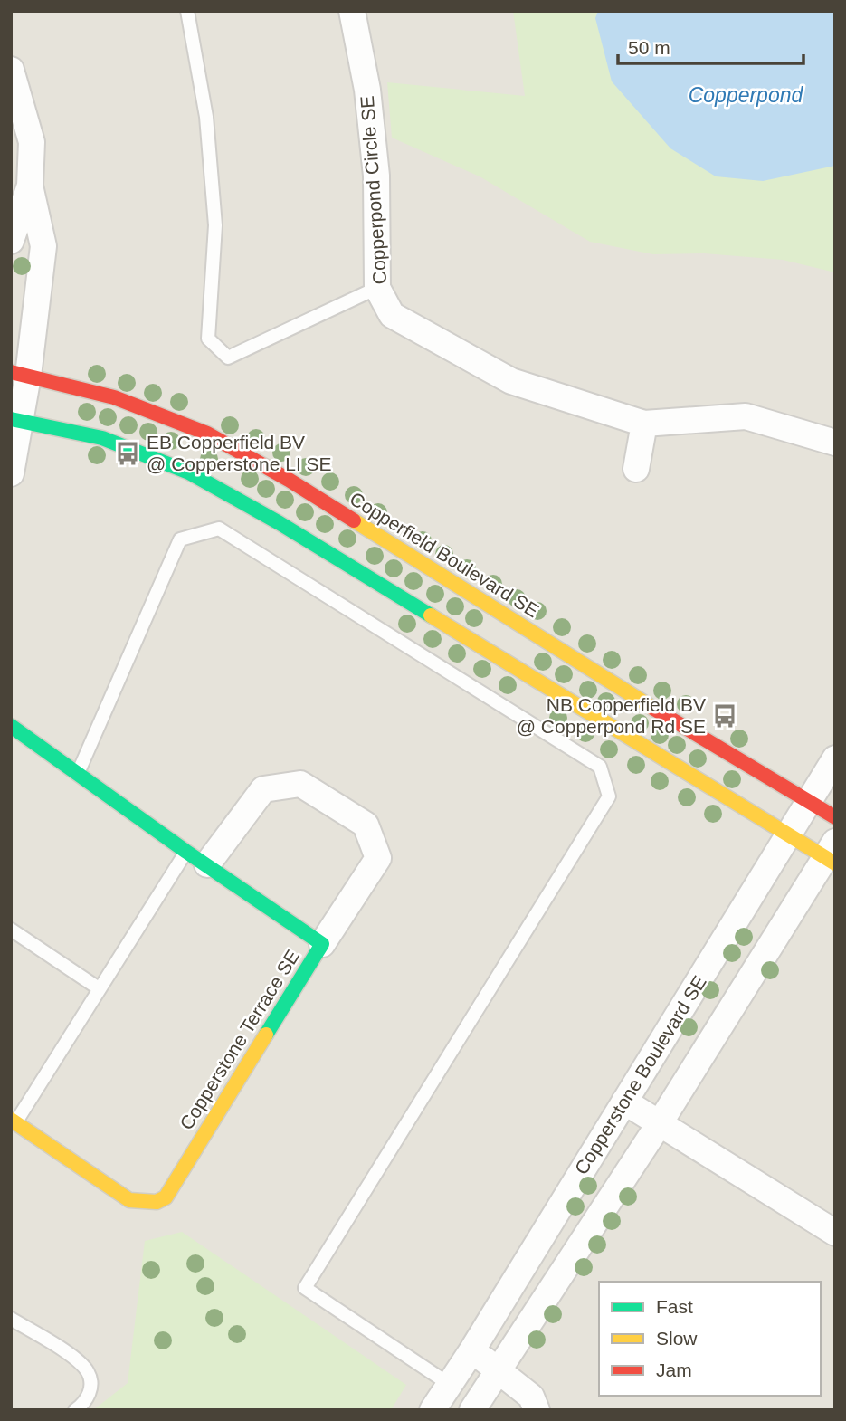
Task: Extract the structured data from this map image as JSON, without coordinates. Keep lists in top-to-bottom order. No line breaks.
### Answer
{"streets":{"street":["Copperpond Circle SE","Copperfield Boulevard SE","Copperstone Terrace SE","Copperstone Boulevard SE"]},"crossings":[["Copperfield Boulevard SE","Copperstone Boulevard SE"]],"water":["Copperpond"],"places":{"bus stop":["EB Copperfield BV @ Copperstone LI SE","NB Copperfield BV @ Copperpond Rd SE"]},"legend":["Fast","Slow","Jam"],"scale_bar":"50 m"}
